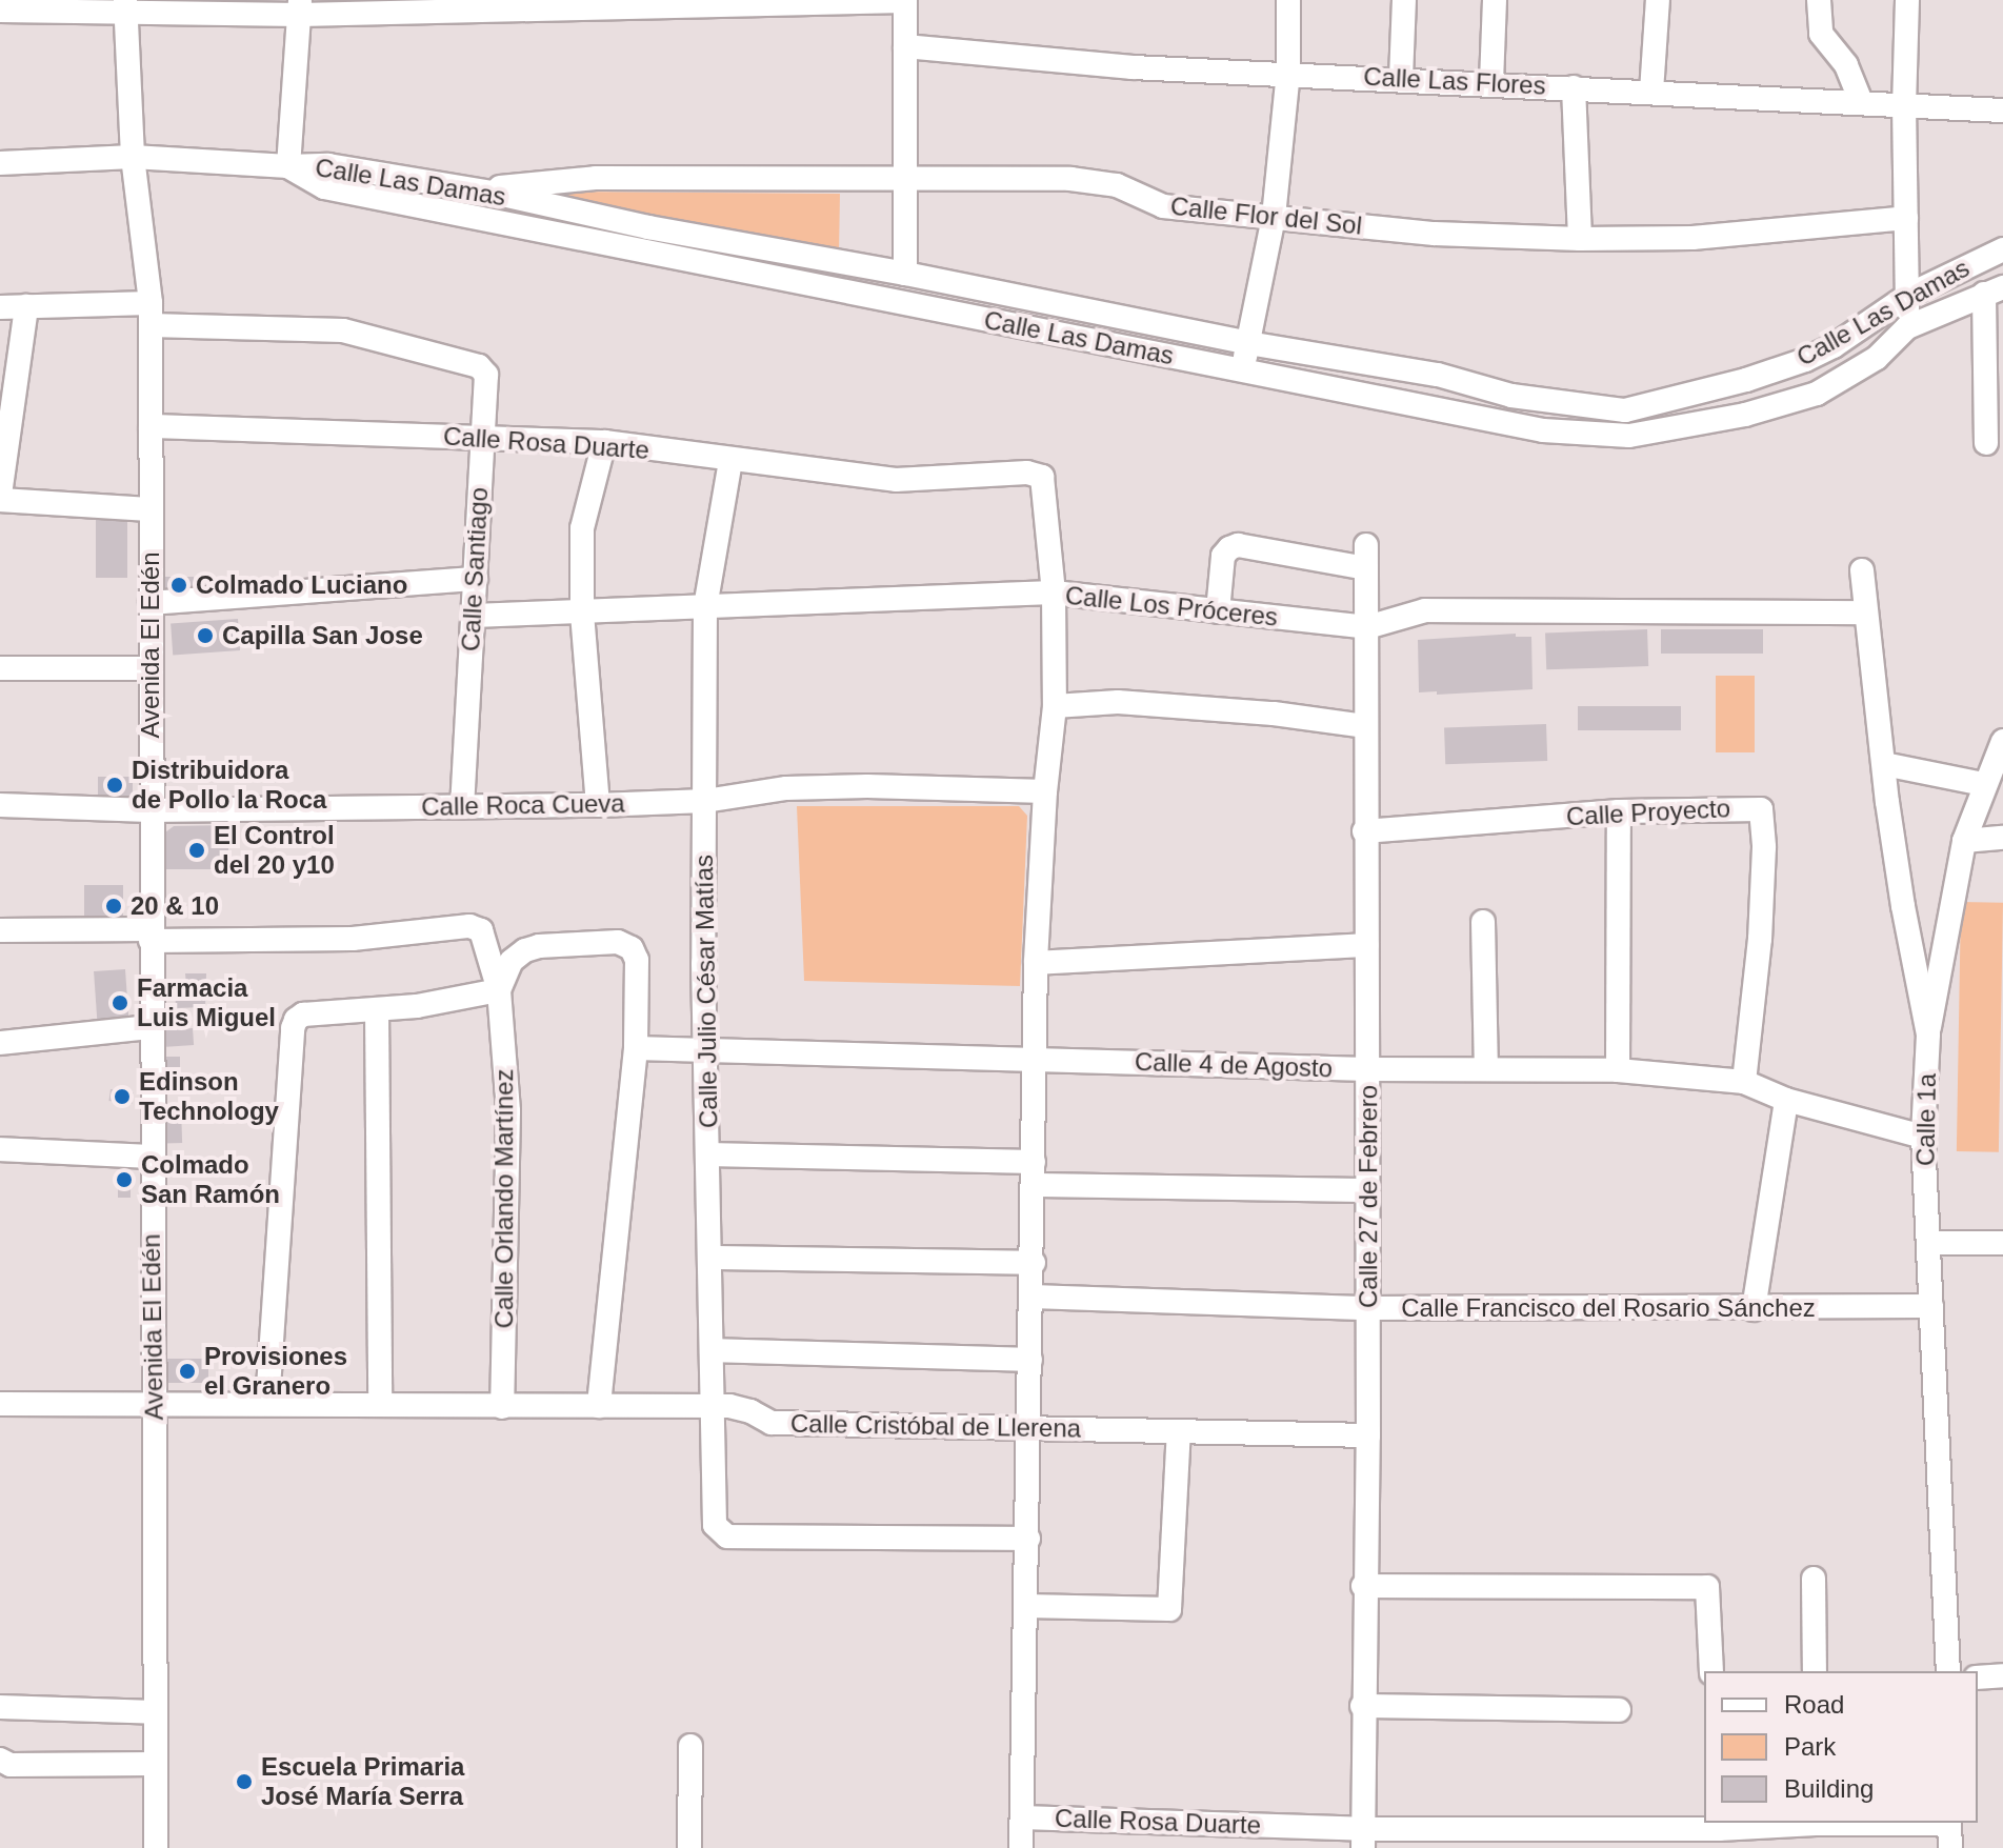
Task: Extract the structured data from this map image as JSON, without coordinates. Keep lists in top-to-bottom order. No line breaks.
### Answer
{"streets":{"street":["Calle Las Flores","Calle Las Damas","Calle Flor del Sol","Calle Rosa Duarte","Calle Santiago","Calle Los Próceres","Avenida El Edén","Calle Roca Cueva","Calle Proyecto","Calle Julio César Matías","Calle 4 de Agosto","Calle 1a","Calle 27 de Febrero","Calle Orlando Martínez","Calle Francisco del Rosario Sánchez","Calle Cristóbal de Llerena"]},"crossings":[["Calle Las Damas","Calle Flor del Sol"],["Calle Rosa Duarte","Calle Santiago"],["Calle Rosa Duarte","Calle Los Próceres"],["Calle Rosa Duarte","Avenida El Edén"],["Calle Rosa Duarte","Calle Julio César Matías"],["Calle Rosa Duarte","Calle 27 de Febrero"],["Calle Santiago","Calle Los Próceres"],["Calle Santiago","Avenida El Edén"],["Calle Santiago","Calle Roca Cueva"],["Calle Los Próceres","Calle Julio César Matías"],["Calle Los Próceres","Calle 1a"],["Calle Los Próceres","Calle 27 de Febrero"],["Avenida El Edén","Calle Roca Cueva"],["Avenida El Edén","Calle Orlando Martínez"],["Avenida El Edén","Calle Cristóbal de Llerena"],["Calle Roca Cueva","Calle Julio César Matías"],["Calle Proyecto","Calle 4 de Agosto"],["Calle Proyecto","Calle 27 de Febrero"],["Calle Julio César Matías","Calle 4 de Agosto"],["Calle Julio César Matías","Calle Cristóbal de Llerena"],["Calle 4 de Agosto","Calle 1a"],["Calle 4 de Agosto","Calle 27 de Febrero"],["Calle 1a","Calle Francisco del Rosario Sánchez"],["Calle 27 de Febrero","Calle Francisco del Rosario Sánchez"],["Calle 27 de Febrero","Calle Cristóbal de Llerena"],["Calle Orlando Martínez","Calle Cristóbal de Llerena"]],"places":["Colmado Luciano","Capilla San Jose","Distribuidora de Pollo la Roca","El Control del 20 y10","20 & 10","Farmacia Luis Miguel","Edinson Technology","Colmado San Ramón","Provisiones el Granero","Escuela Primaria José María Serra"],"legend":["Road","Park","Building"]}
